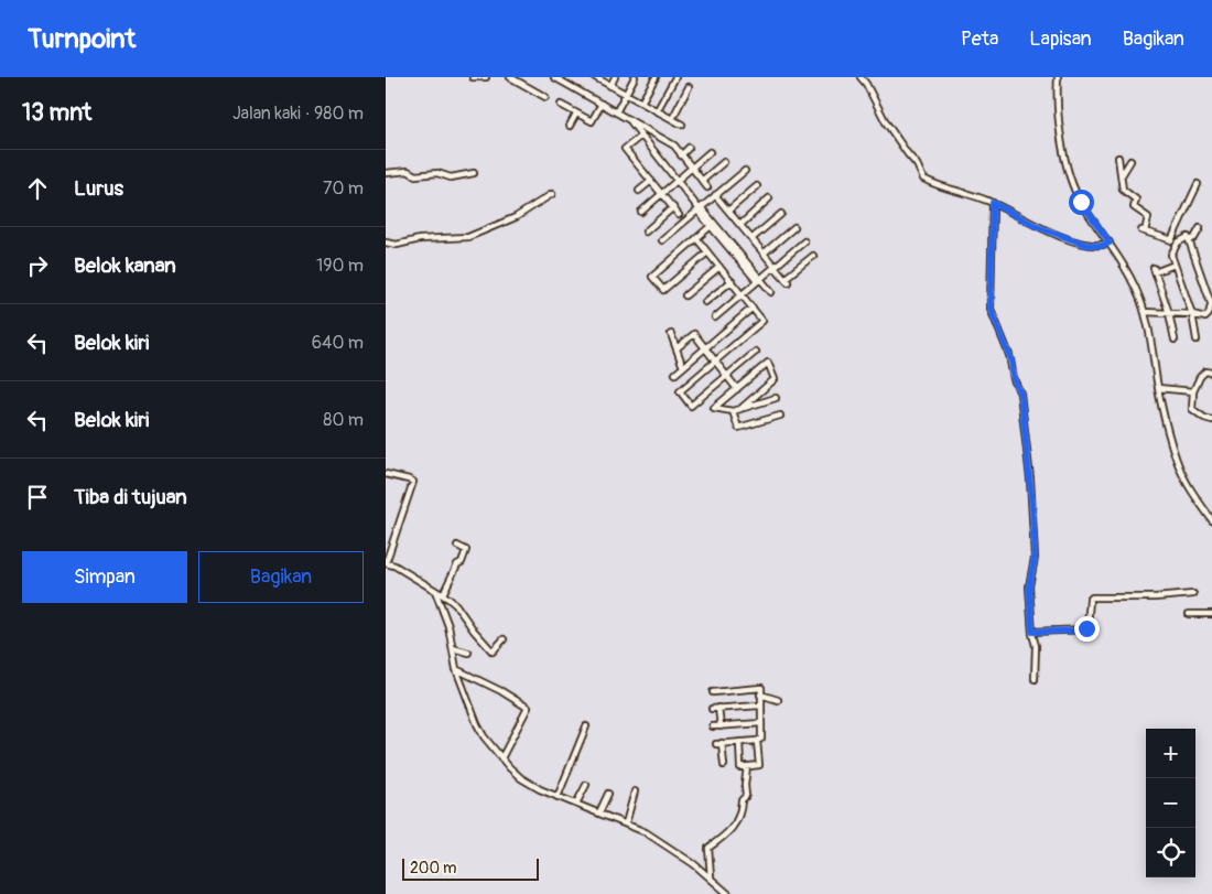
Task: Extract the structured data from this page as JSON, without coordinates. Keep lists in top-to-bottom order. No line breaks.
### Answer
{"scale_bar":"200 m","page":{"header":"Turnpoint","nav":["Peta","Lapisan","Bagikan"],"heading":["13 mnt","Jalan kaki · 980 m"],"list":[["Lurus","70 m"],["Belok kanan","190 m"],["Belok kiri","640 m"],["Belok kiri","80 m"],"Tiba di tujuan"],"buttons":["Simpan","Bagikan"],"map_buttons":["+","−"],"scale":"200 m"}}
